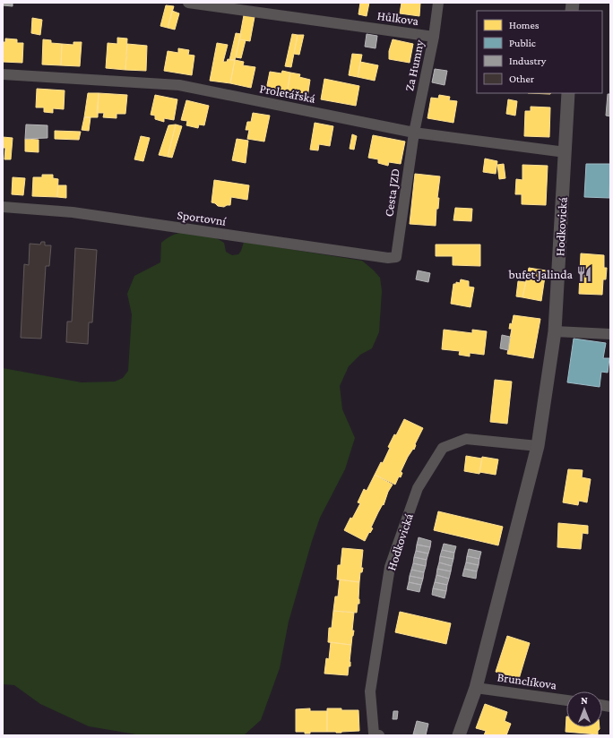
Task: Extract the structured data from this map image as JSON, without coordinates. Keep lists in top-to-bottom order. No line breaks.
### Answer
{"streets":{"street":["Hůlkova","Za Humny","Proletářská","Cesta JZD","Sportovní","Hodkovická","Brunclíkova"]},"crossings":[["Hůlkova","Za Humny"],["Za Humny","Proletářská"],["Za Humny","Cesta JZD"],["Proletářská","Cesta JZD"],["Proletářská","Hodkovická"],["Cesta JZD","Sportovní"],["Hodkovická","Brunclíkova"]],"places":{"restaurant":["bufet Jalinda"]},"legend":["Homes","Public","Industry","Other"],"north":"top"}
